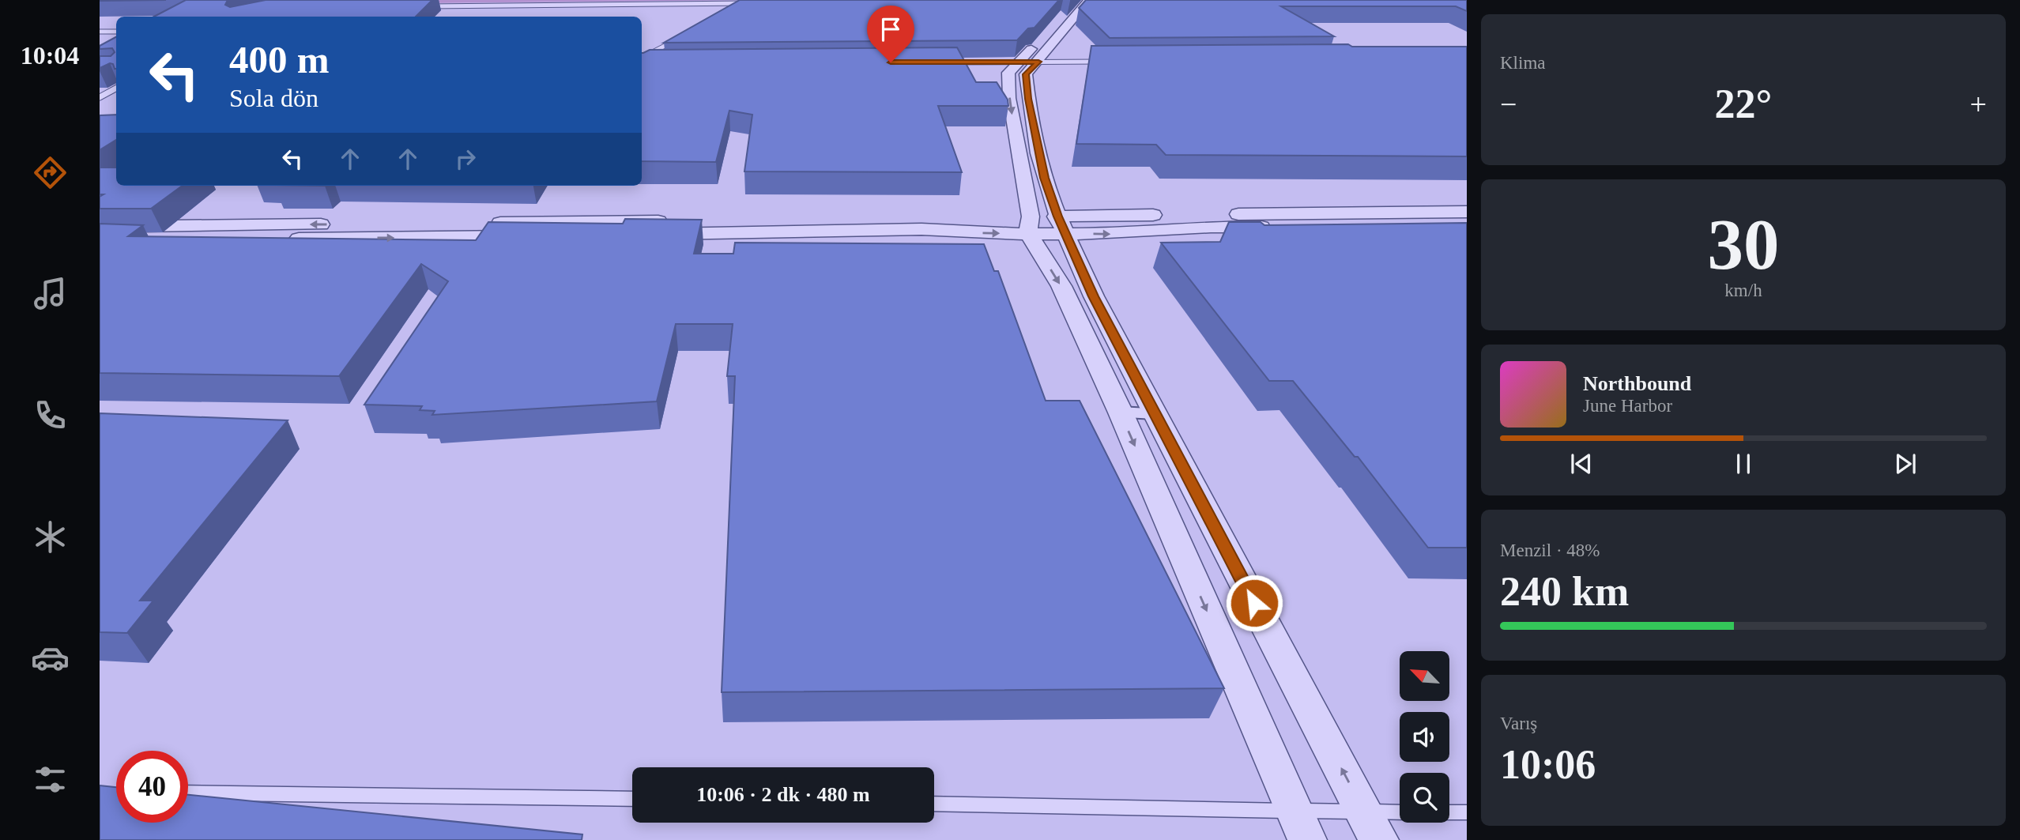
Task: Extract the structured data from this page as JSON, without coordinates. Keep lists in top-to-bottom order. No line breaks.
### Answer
{"north":"top left","page":{"tabs":"10:04","tile":["Klima",["30","km/h"],["Menzil · 48%","240 km"],["Varış","10:06"]],"turn":["400 m","Sola dön"],"heat":["−","22°","+"],"song":["Northbound","June Harbor"],"limit":"40","trip":"10:06 · 2 dk · 480 m"}}
